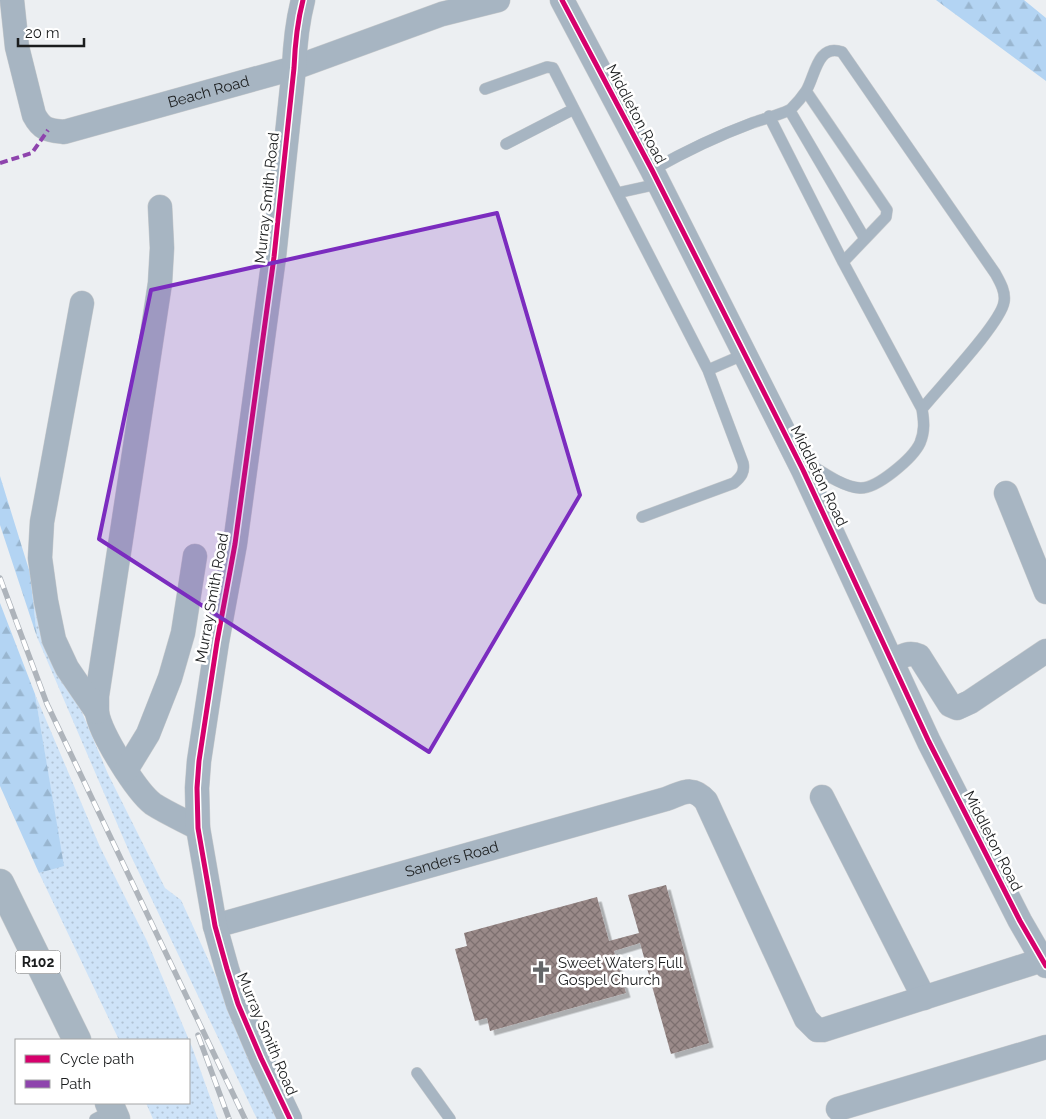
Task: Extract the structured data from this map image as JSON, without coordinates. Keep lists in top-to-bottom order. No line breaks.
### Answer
{"streets":{"main road":["R102"],"street":["Beach Road","Middleton Road","Murray Smith Road","Sanders Road"]},"crossings":[["Beach Road","Murray Smith Road"],["Murray Smith Road","Sanders Road"]],"places":{"church":["Sweet Waters Full Gospel Church"]},"legend":["Cycle path","Path"],"scale_bar":"20 m"}
